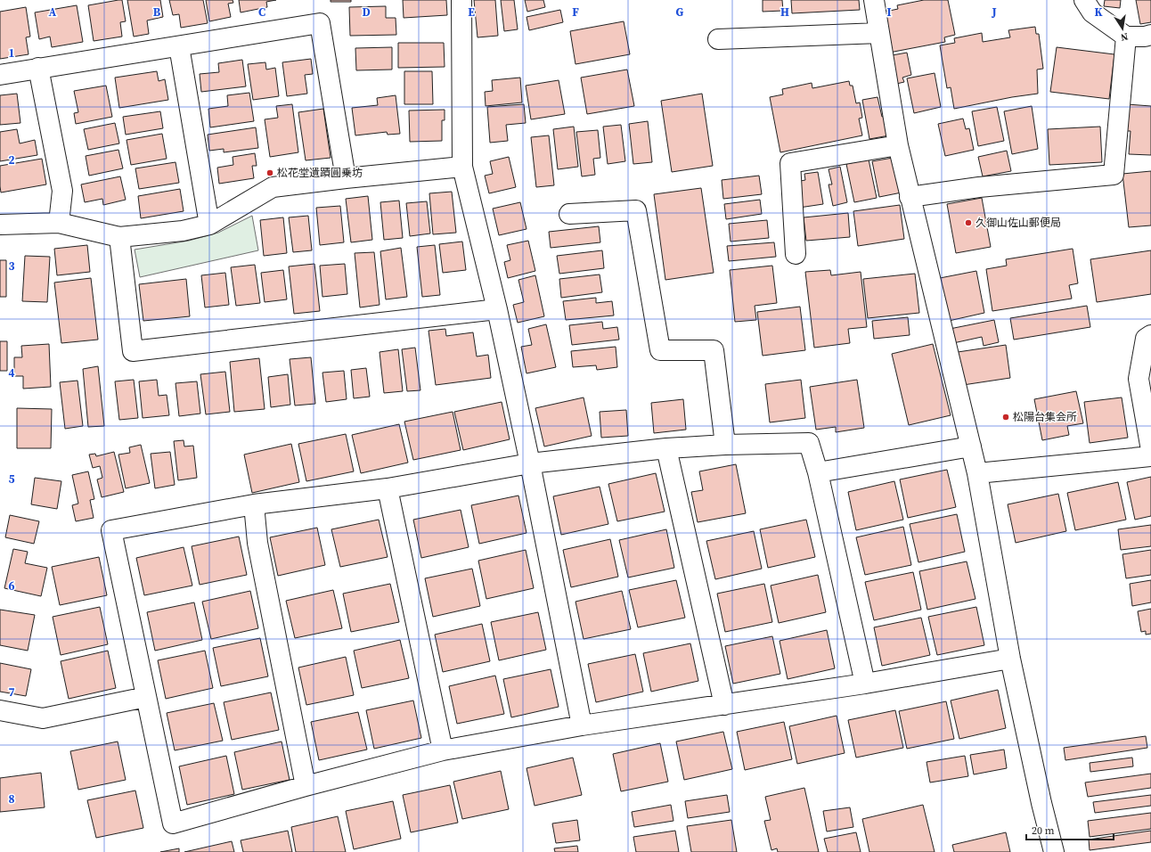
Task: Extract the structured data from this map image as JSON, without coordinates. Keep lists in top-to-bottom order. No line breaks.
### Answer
{"places":["松花堂遺蹟圓乗坊","久御山佐山郵便局","松陽台集会所"],"scale_bar":"20 m","north":"bottom","grid":{"columns":["A","B","C","D","E","F","G","H","I","J","K"],"rows":["1","2","3","4","5","6","7","8"]}}
